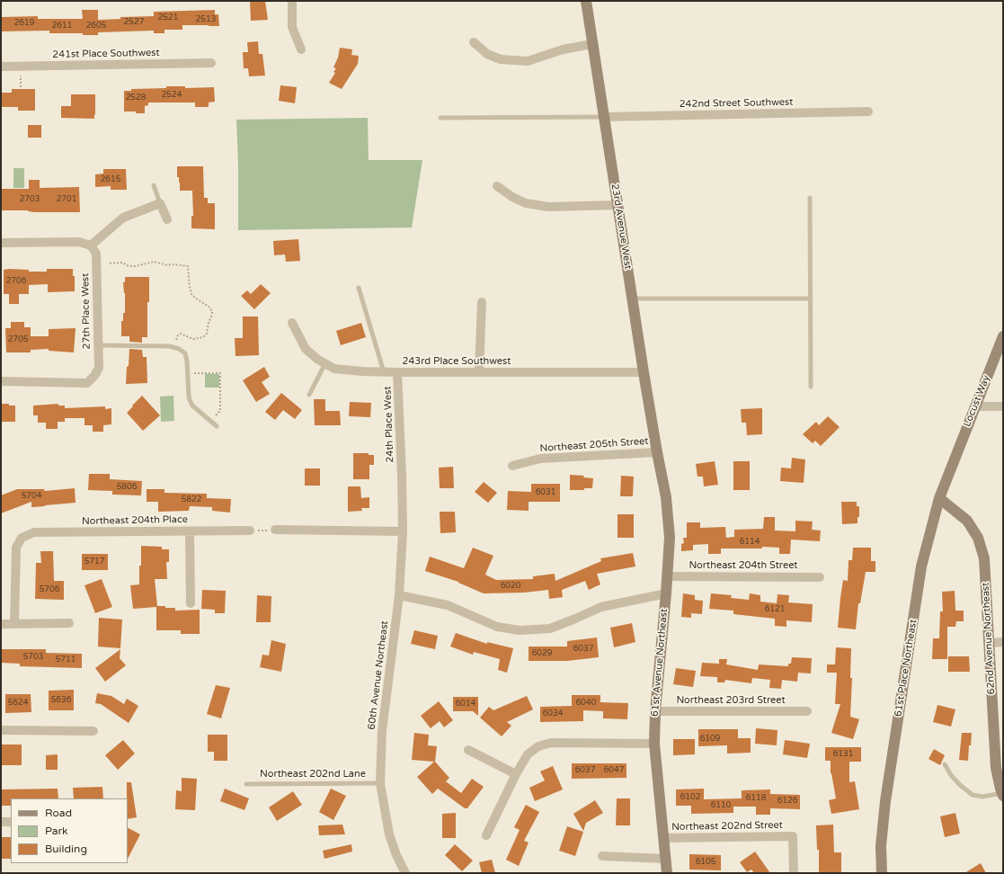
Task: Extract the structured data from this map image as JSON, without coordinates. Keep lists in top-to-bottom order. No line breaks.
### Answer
{"streets":{"street":["241st Place Southwest","242nd Street Southwest","23rd Avenue West","27th Place West","243rd Place Southwest","Locust Way","24th Place West","Northeast 205th Street","Northeast 204th Place","Northeast 204th Street","62nd Avenue Northeast","61st Avenue Northeast","61st Place Northeast","60th Avenue Northeast","Northeast 203rd Street","Northeast 202nd Street"],"lane":["Northeast 202nd Lane"]},"crossings":[["242nd Street Southwest","23rd Avenue West"],["23rd Avenue West","243rd Place Southwest"],["23rd Avenue West","Northeast 205th Street"],["23rd Avenue West","61st Avenue Northeast"],["243rd Place Southwest","24th Place West"],["Locust Way","61st Place Northeast"],["24th Place West","60th Avenue Northeast"],["Northeast 205th Street","61st Avenue Northeast"],["Northeast 204th Street","61st Avenue Northeast"],["62nd Avenue Northeast","61st Place Northeast"],["61st Avenue Northeast","Northeast 203rd Street"],["61st Avenue Northeast","Northeast 202nd Street"],["60th Avenue Northeast","Northeast 202nd Lane"]],"house_numbers":["2521","2513","2527","2619","2611","2605","2524","2528","2615","2703","2701","2706","2705","5806","6031","5704","5822","6114","5717","6020","5706","6121","6037","6029","5703","5711","5636","5624","6040","6014","6034","6109","6131","6037","6047","6102","6118","6126","6110","6105"],"legend":["Road","Park","Building"]}
